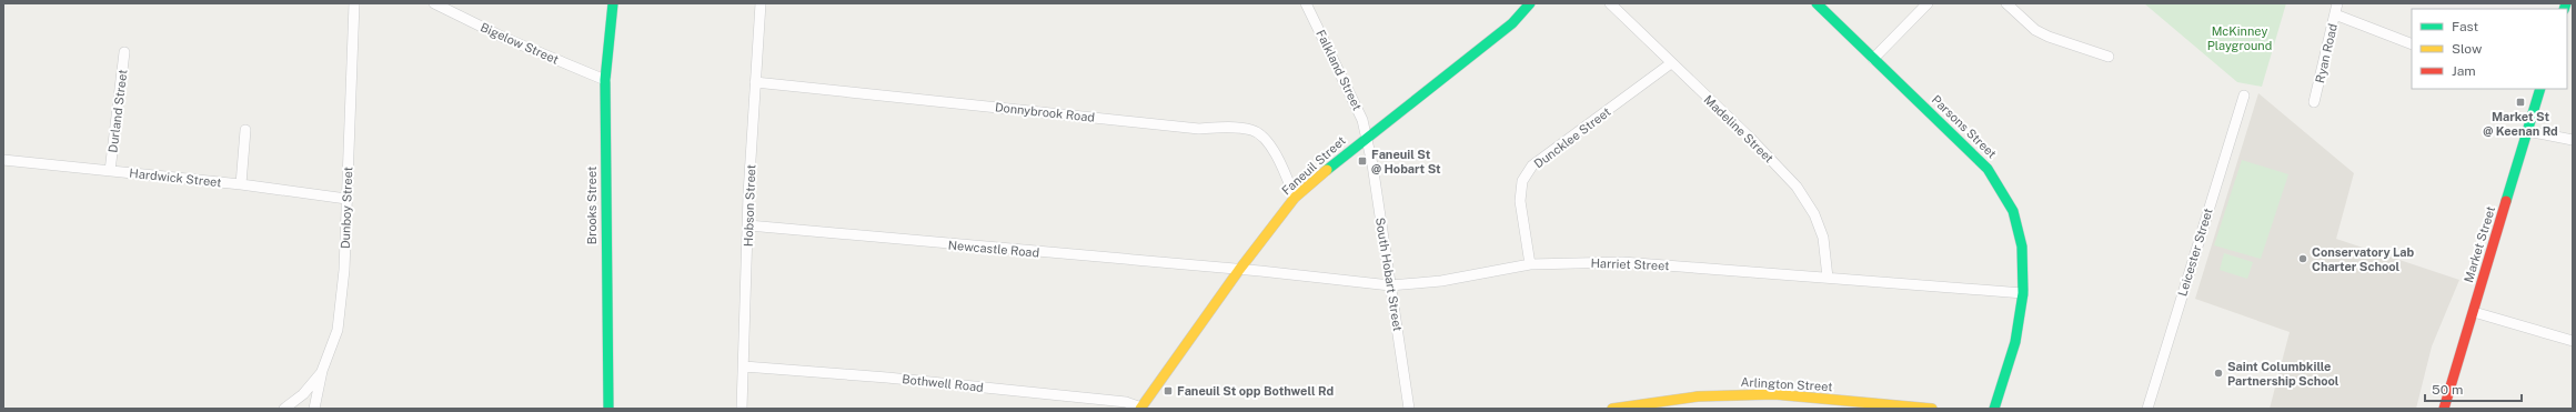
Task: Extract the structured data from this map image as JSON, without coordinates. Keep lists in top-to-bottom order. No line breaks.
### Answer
{"streets":{"street":["Bigelow Street","Ryan Road","Falkland Street","Durland Street","Donnybrook Road","Parsons Street","Madeline Street","Duncklee Street","Faneuil Street","Hardwick Street","Brooks Street","Hobson Street","Dunboy Street","Market Street","Newcastle Road","Leicester Street","Harriet Street","South Hobart Street","Bothwell Road","Arlington Street"]},"crossings":[["Bigelow Street","Brooks Street"],["Falkland Street","Faneuil Street"],["Falkland Street","South Hobart Street"],["Durland Street","Hardwick Street"],["Donnybrook Road","Faneuil Street"],["Donnybrook Road","Hobson Street"],["Parsons Street","Harriet Street"],["Madeline Street","Duncklee Street"],["Madeline Street","Harriet Street"],["Duncklee Street","Harriet Street"],["Faneuil Street","Newcastle Road"],["Faneuil Street","Harriet Street"],["Faneuil Street","South Hobart Street"],["Faneuil Street","Bothwell Road"],["Hardwick Street","Dunboy Street"],["Hobson Street","Newcastle Road"],["Hobson Street","Bothwell Road"],["Newcastle Road","Harriet Street"],["Harriet Street","South Hobart Street"]],"parks":["McKinney Playground"],"places":{"transit":["Market St @ Keenan Rd","Faneuil St @ Hobart St","Faneuil St opp Bothwell Rd"],"other":["Conservatory Lab Charter School","Saint Columbkille Partnership School"]},"legend":["Fast","Slow","Jam"],"scale_bar":"50 m"}
